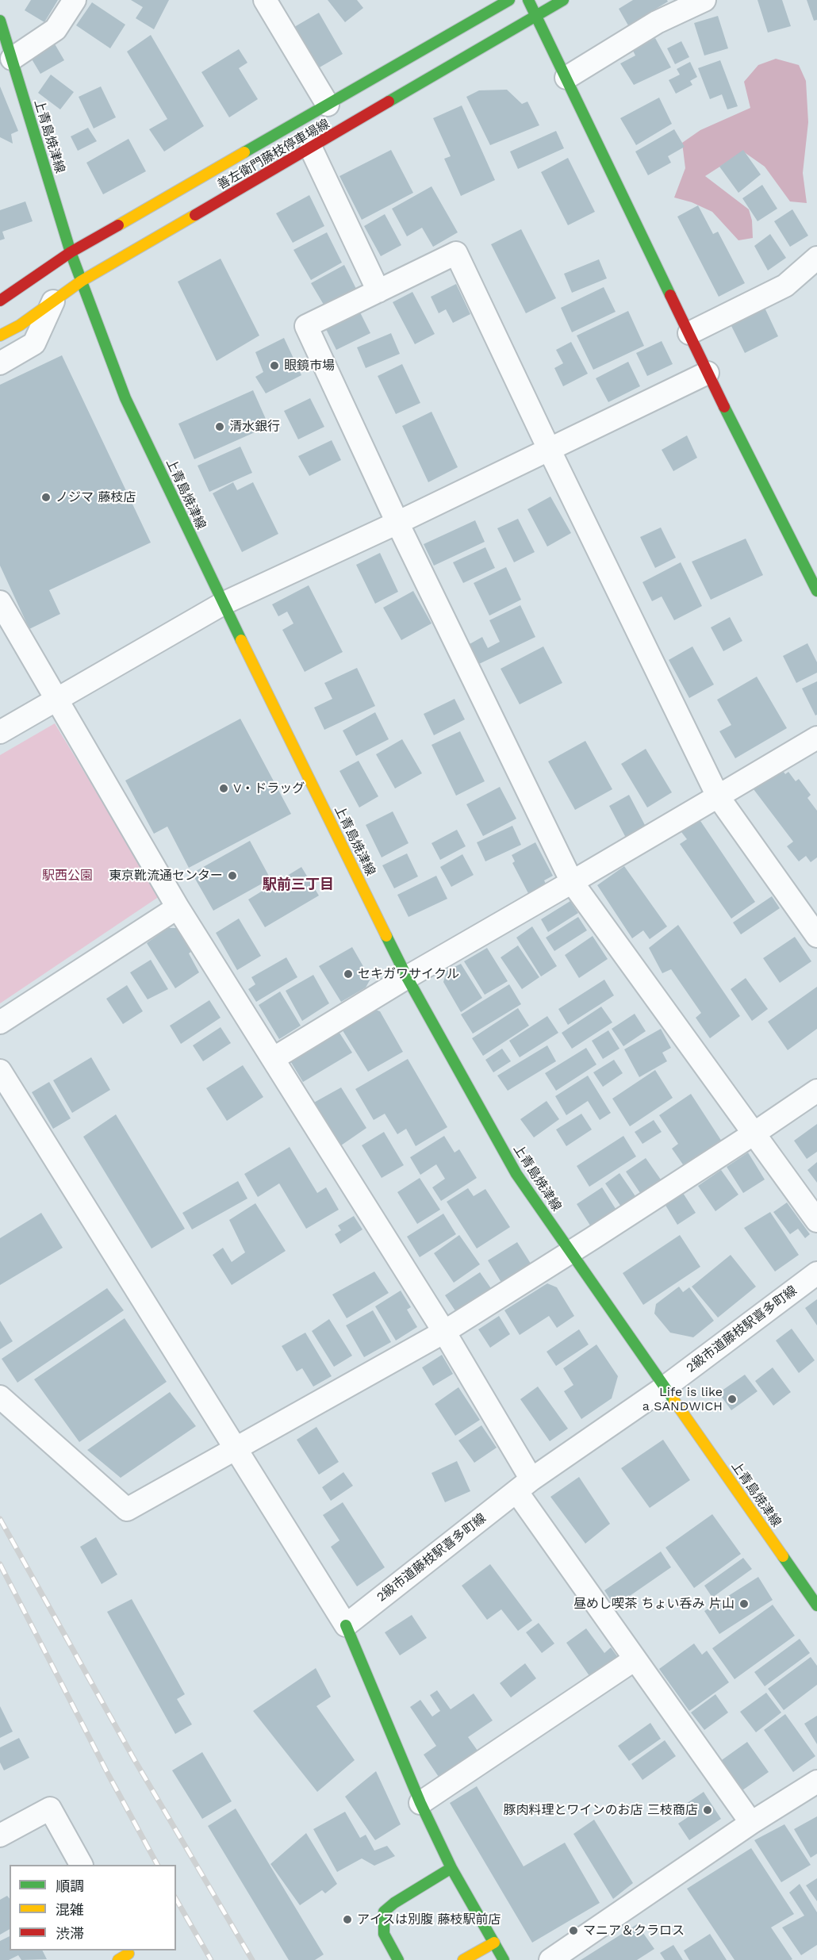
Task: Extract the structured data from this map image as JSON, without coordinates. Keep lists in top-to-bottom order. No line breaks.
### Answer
{"streets":{"main road":["上青島焼津線","善左衛門藤枝停車場線"],"street":["2級市道藤枝駅喜多町線"]},"crossings":[["上青島焼津線","善左衛門藤枝停車場線"],["上青島焼津線","2級市道藤枝駅喜多町線"]],"districts":["駅前三丁目"],"parks":["駅西公園"],"places":["眼鏡市場","清水銀行","ノジマ 藤枝店","V・ドラッグ","東京靴流通センター","セキガワサイクル","Life is like a SANDWICH","昼めし喫茶 ちょい呑み 片山","豚肉料理とワインのお店 三枝商店","アイスは別腹 藤枝駅前店","マニア＆クラロス"],"legend":["順調","混雑","渋滞"]}
